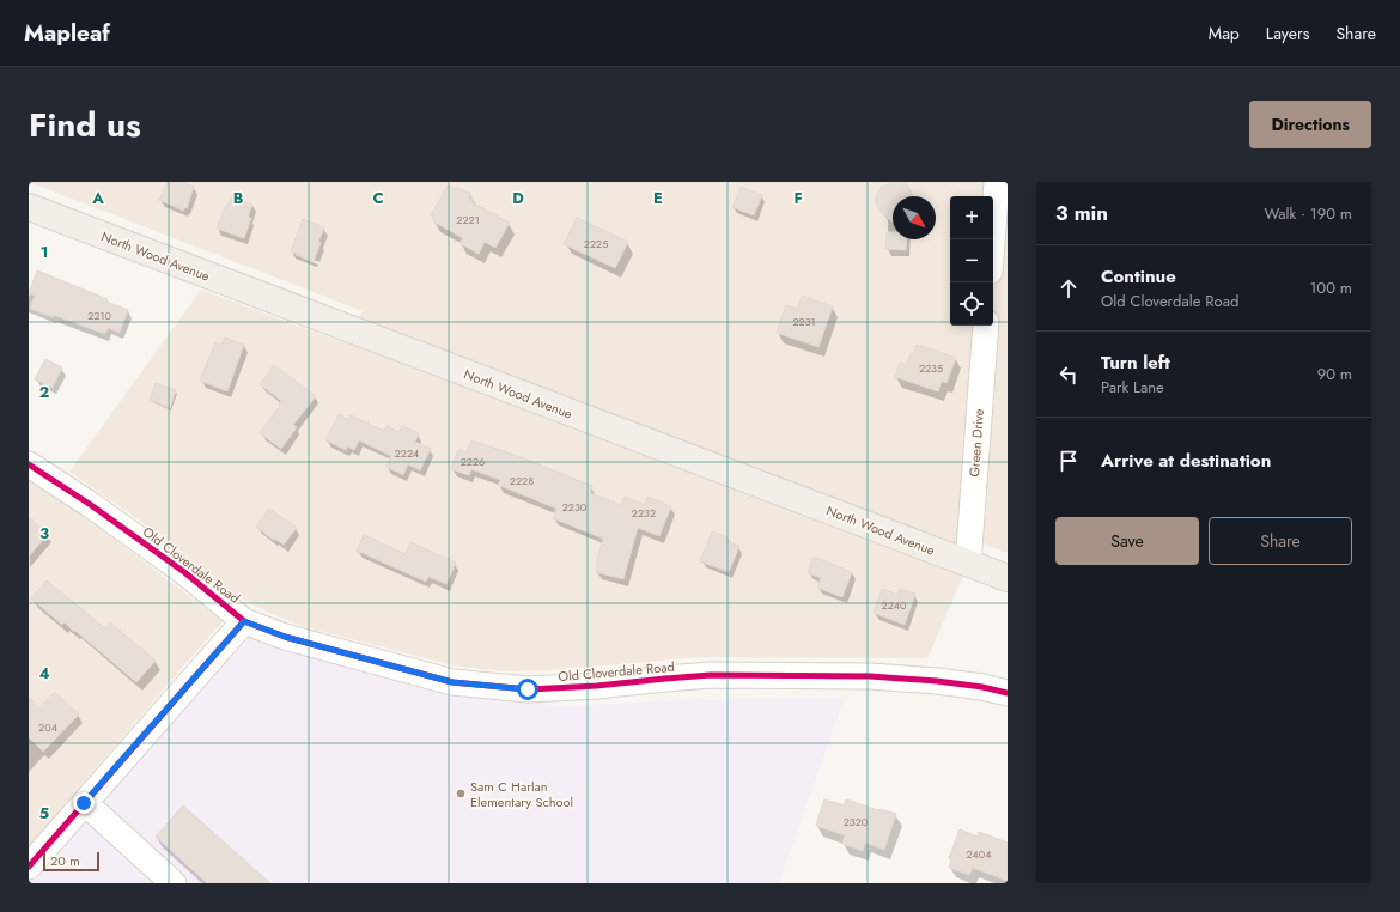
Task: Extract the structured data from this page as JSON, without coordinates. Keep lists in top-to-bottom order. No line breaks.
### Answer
{"streets":{"main road":["North Wood Avenue"],"street":["Green Drive","Old Cloverdale Road"]},"crossings":[["North Wood Avenue","Green Drive"]],"places":["Sam C Harlan Elementary School"],"house_numbers":["2221","2225","2210","2231","2235","2224","2226","2228","2230","2232","2240","204","2320","2404"],"scale_bar":"20 m","north":"bottom right","page":{"header":"Mapleaf","nav":["Map","Layers","Share"],"title":"Find us","buttons":["Directions",["Save","Share"]],"heading":["3 min","Walk · 190 m"],"map_buttons":["+","−"],"list":[["Continue","Old Cloverdale Road","100 m"],["Turn left","Park Lane","90 m"],"Arrive at destination"],"scale":"20 m"},"grid":{"columns":["A","B","C","D","E","F"],"rows":["1","2","3","4","5"]}}
